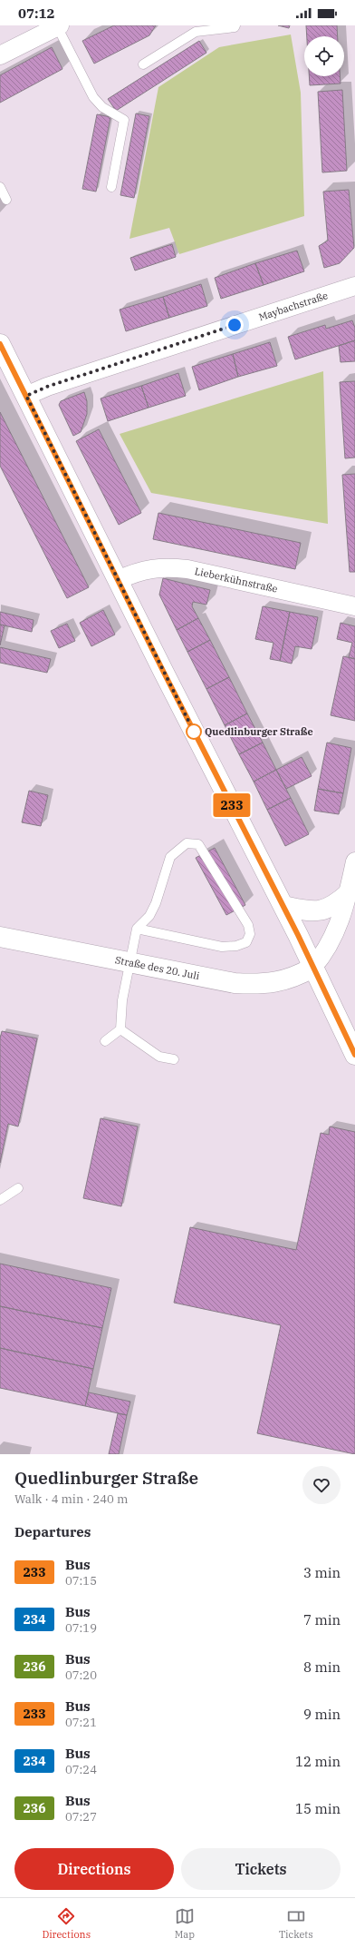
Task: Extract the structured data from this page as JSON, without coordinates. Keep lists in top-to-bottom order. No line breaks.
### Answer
{"streets":{"main road":["Straße des 20. Juli"],"street":["Maybachstraße","Lieberkühnstraße"]},"places":["Quedlinburger Straße"],"lines":["bus line 233"],"page":{"status":"07:12","on_map":"233","heading":[["Quedlinburger Straße","Walk · 4 min · 240 m"],"Departures"],"list":[{"mark":"233","name":"Bus","note":"07:15","value":"3 min"},{"mark":"234","name":"Bus","note":"07:19","value":"7 min"},{"mark":"236","name":"Bus","note":"07:20","value":"8 min"},{"mark":"233","name":"Bus","note":"07:21","value":"9 min"},{"mark":"234","name":"Bus","note":"07:24","value":"12 min"},{"mark":"236","name":"Bus","note":"07:27","value":"15 min"}],"buttons":["Directions","Tickets"],"tabs":["Directions","Map","Tickets"]}}
